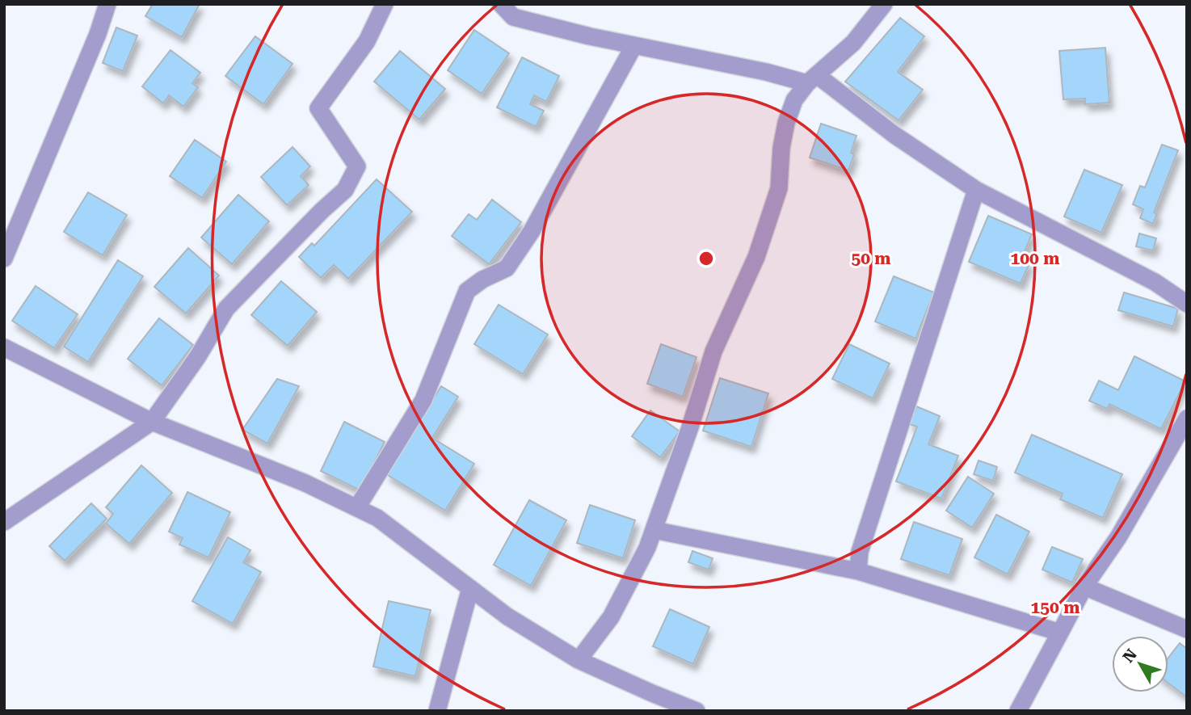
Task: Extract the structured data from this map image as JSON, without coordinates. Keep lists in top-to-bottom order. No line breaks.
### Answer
{"north":"top left","rings":["50 m","100 m","150 m"]}
